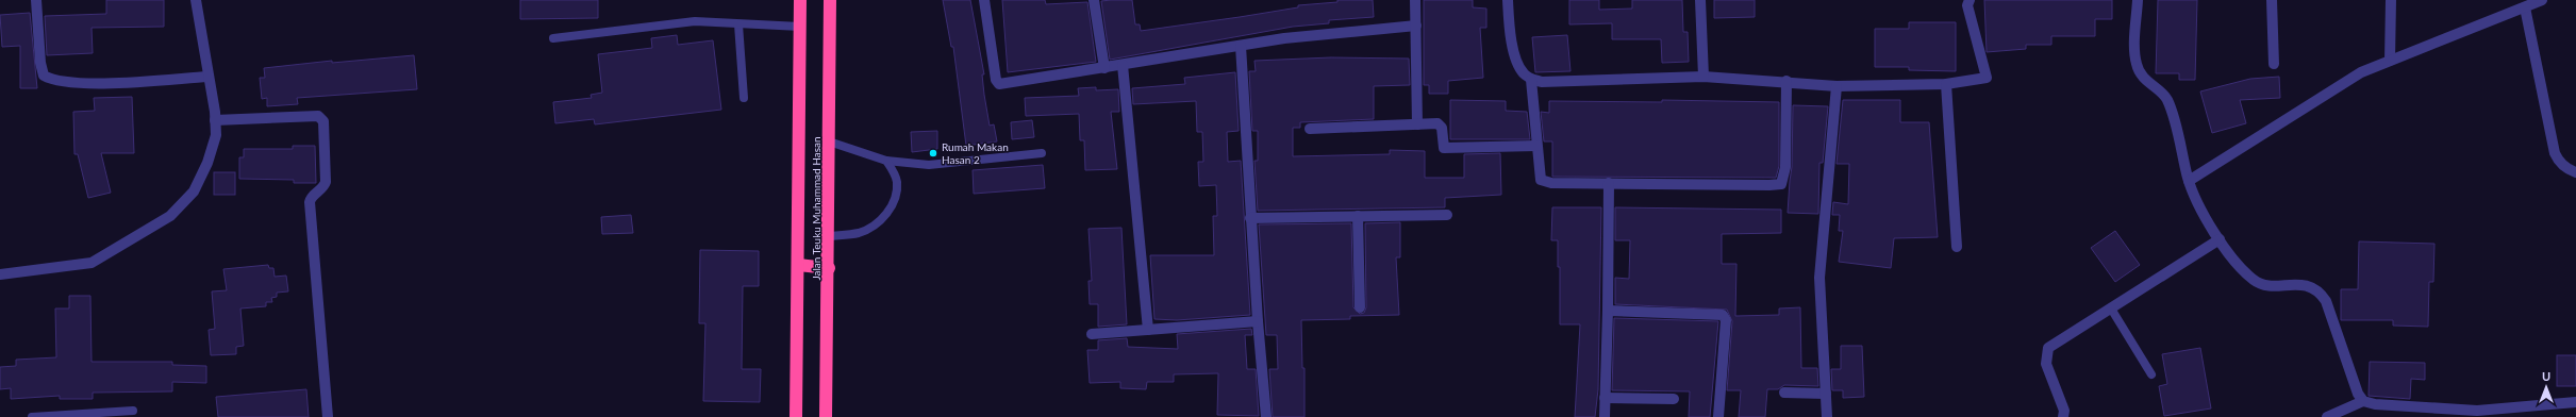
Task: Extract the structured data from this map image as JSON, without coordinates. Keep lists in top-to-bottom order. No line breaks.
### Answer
{"streets":{"highway":["Jalan Teuku Muhammad Hasan"]},"places":["Rumah Makan Hasan 2"],"north":"top"}
